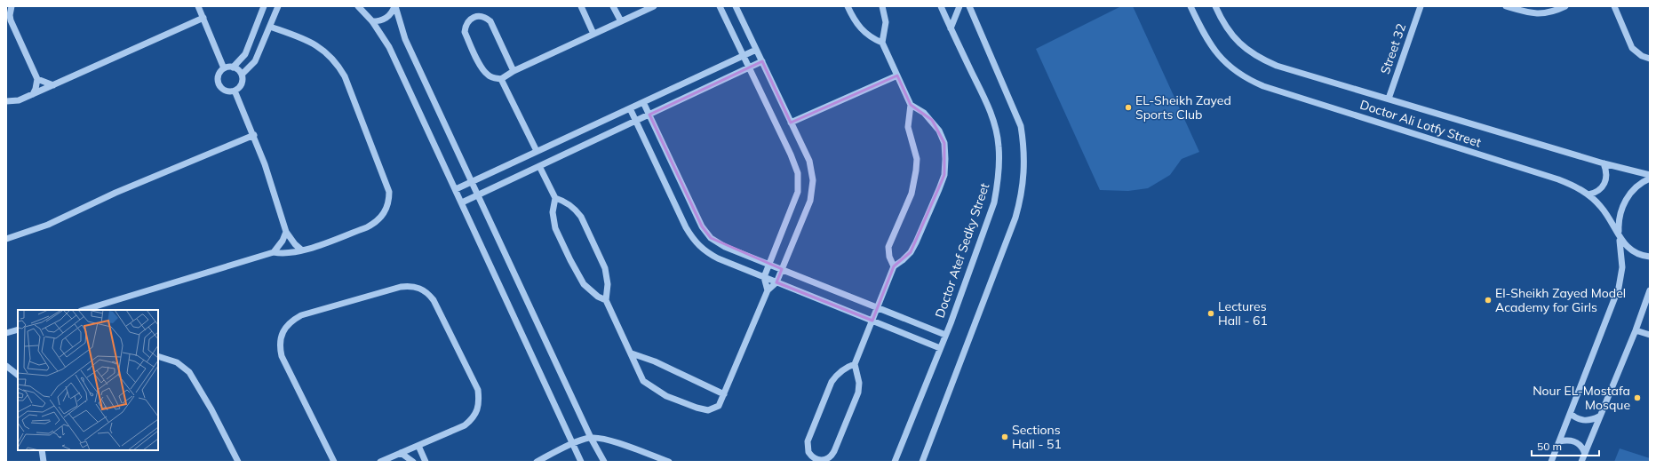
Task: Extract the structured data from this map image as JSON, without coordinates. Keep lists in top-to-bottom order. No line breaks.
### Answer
{"streets":{"street":["Street 32","Doctor Ali Lotfy Street","Doctor Atef Sedky Street"]},"crossings":[["Street 32","Doctor Ali Lotfy Street"]],"places":["EL-Sheikh Zayed Sports Club","El-Sheikh Zayed Model Academy for Girls","Lectures Hall - 61","Nour EL-Mostafa Mosque","Sections Hall - 51"],"scale_bar":"50 m"}
